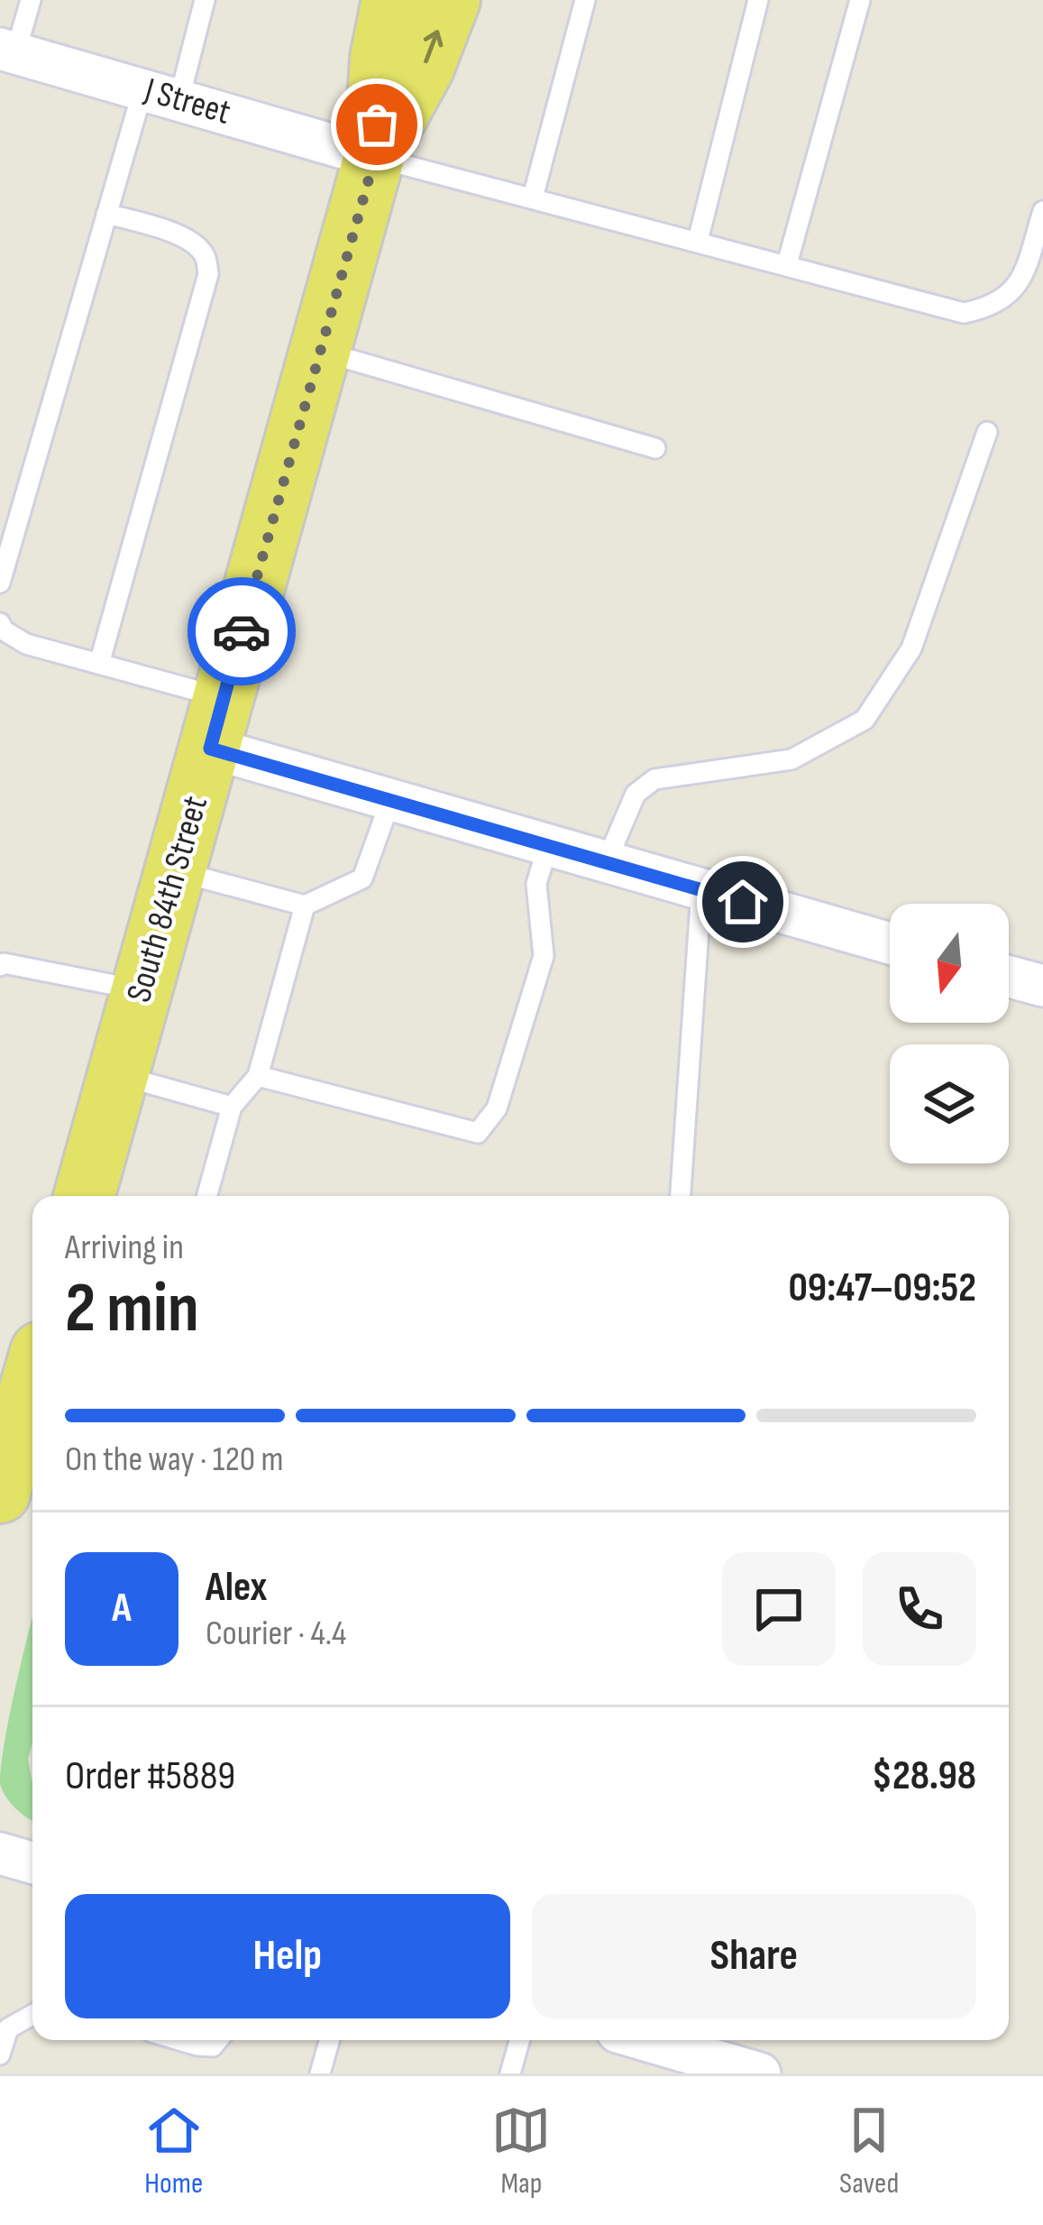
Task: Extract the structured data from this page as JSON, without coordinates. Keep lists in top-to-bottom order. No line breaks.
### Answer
{"streets":{"main road":["South 84th Street"],"street":["J Street"]},"crossings":[["J Street","South 84th Street"]],"north":"bottom","page":{"heading":["2 min","Arriving in","09:47–09:52"],"panel":["Alex","Courier · 4.4","Order #5889","$28.98"],"bar":"On the way · 120 m","round":"A","buttons":["Help","Share"],"tabs":["Home","Map","Saved"]}}
